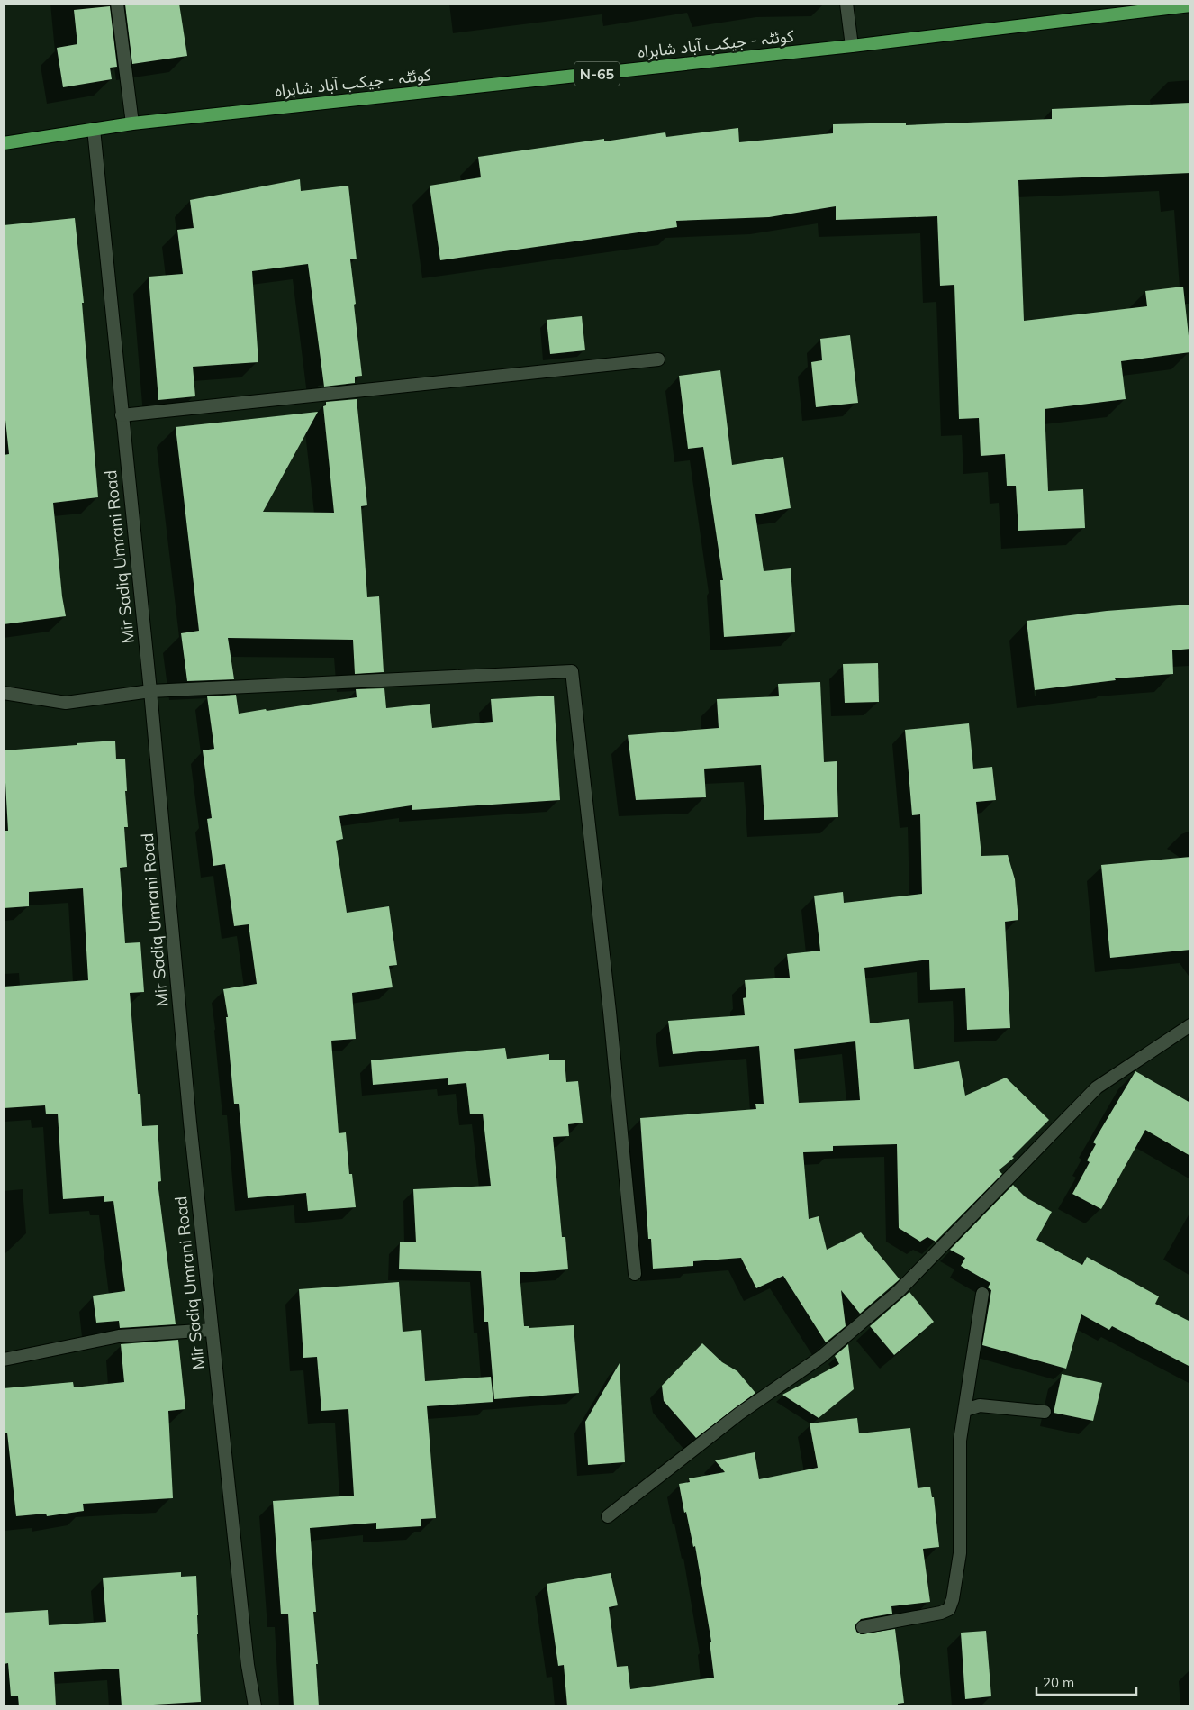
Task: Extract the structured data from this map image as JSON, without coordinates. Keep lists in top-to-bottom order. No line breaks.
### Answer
{"streets":{"highway":["کوئٹہ - جیکب آباد شاہراہ","N-65"],"street":["Mir Sadiq Umrani Road"]},"crossings":[["کوئٹہ - جیکب آباد شاہراہ","Mir Sadiq Umrani Road"]],"scale_bar":"20 m"}
